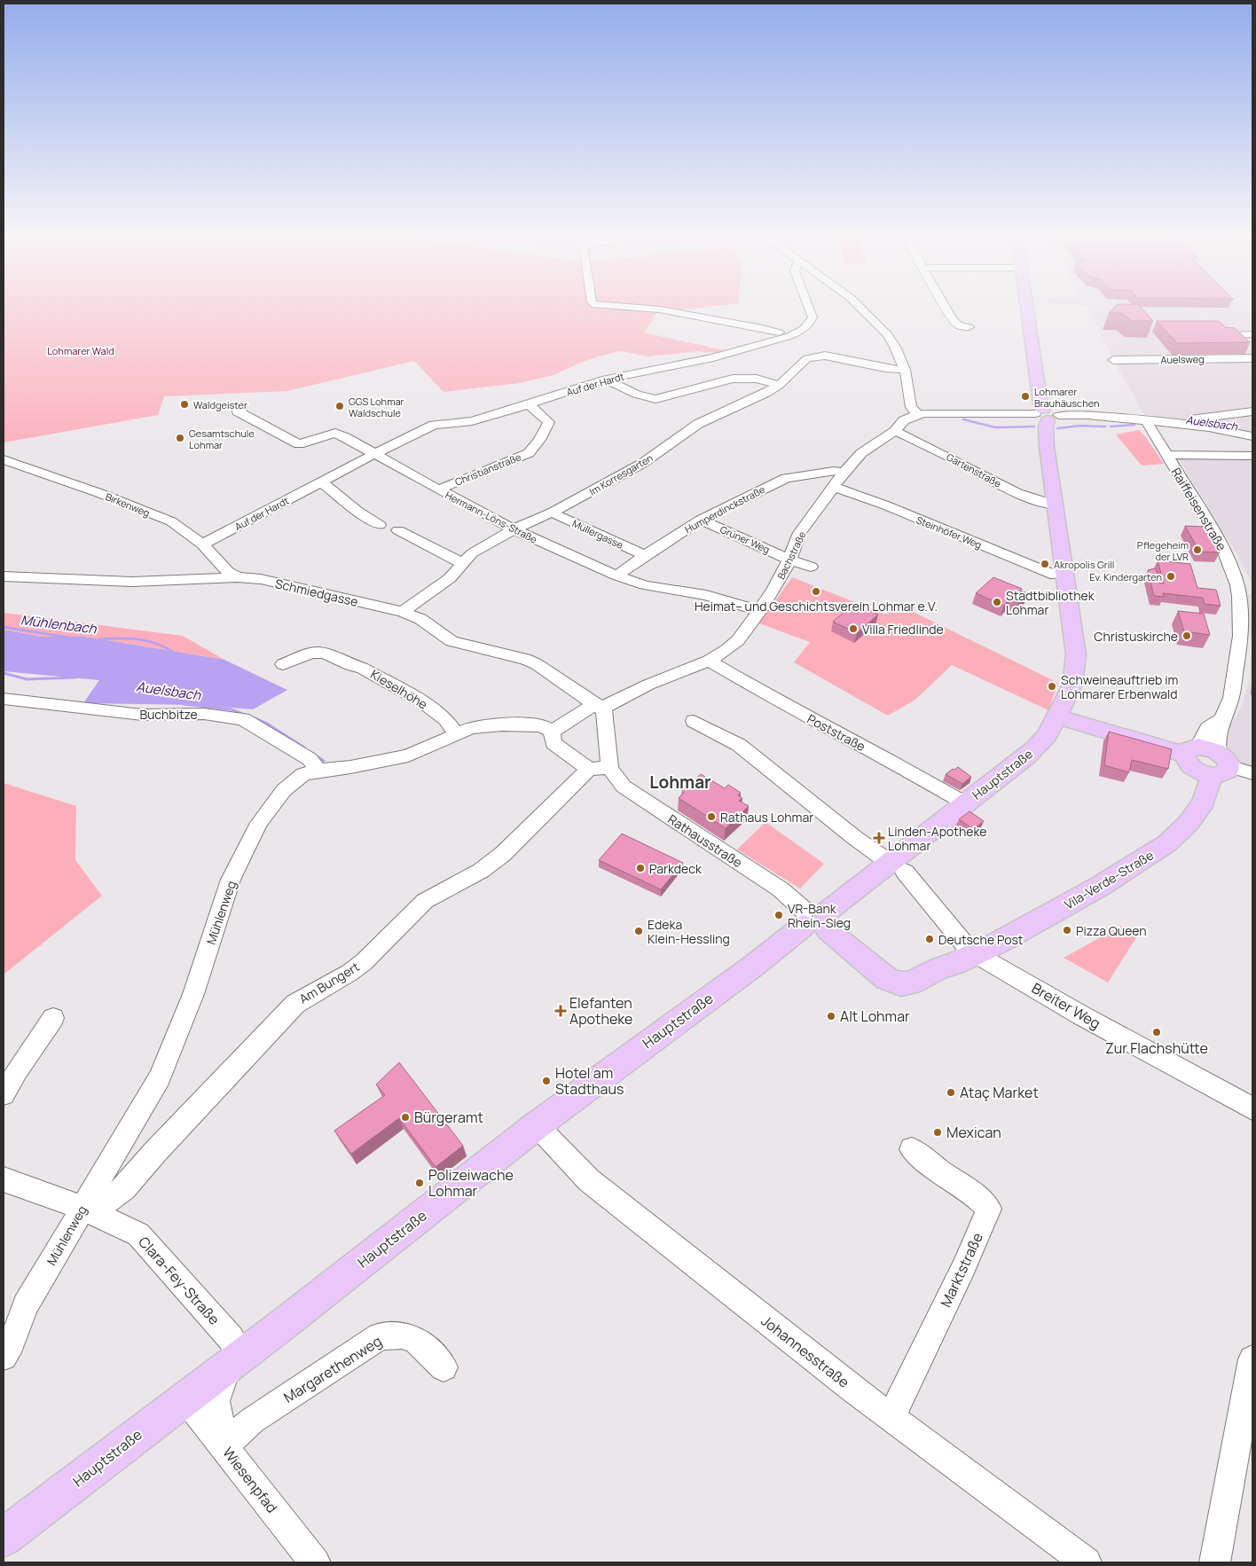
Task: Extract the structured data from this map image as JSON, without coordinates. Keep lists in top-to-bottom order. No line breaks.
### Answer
{"streets":{"main road":["Hauptstraße","Vila-Verde-Straße"],"street":["Auelsweg","Auf der Hardt","Christianstraße","Gartenstraße","Im Korresgarten","Birkenweg","Humperdinckstraße","Raiffeisenstraße","Hermann-Löns-Straße","Steinhöfer Weg","Müllergasse","Grüner Weg","Bachstraße","Schmiedgasse","Kieselhöhe","Buchbitze","Poststraße","Rathausstraße","Mühlenweg","Am Bungert","Breiter Weg","Marktstraße","Clara-Fey-Straße","Johannesstraße","Margarethenweg","Wiesenpfad"]},"crossings":[["Auf der Hardt","Christianstraße"],["Auf der Hardt","Birkenweg"],["Auf der Hardt","Hermann-Löns-Straße"],["Christianstraße","Hermann-Löns-Straße"],["Gartenstraße","Bachstraße"],["Gartenstraße","Hauptstraße"],["Im Korresgarten","Hermann-Löns-Straße"],["Im Korresgarten","Müllergasse"],["Im Korresgarten","Schmiedgasse"],["Birkenweg","Schmiedgasse"],["Humperdinckstraße","Hermann-Löns-Straße"],["Humperdinckstraße","Müllergasse"],["Humperdinckstraße","Grüner Weg"],["Humperdinckstraße","Bachstraße"],["Raiffeisenstraße","Vila-Verde-Straße"],["Hermann-Löns-Straße","Bachstraße"],["Steinhöfer Weg","Bachstraße"],["Steinhöfer Weg","Hauptstraße"],["Grüner Weg","Bachstraße"],["Bachstraße","Schmiedgasse"],["Bachstraße","Poststraße"],["Bachstraße","Mühlenweg"],["Kieselhöhe","Mühlenweg"],["Buchbitze","Mühlenweg"],["Poststraße","Hauptstraße"],["Hauptstraße","Rathausstraße"],["Hauptstraße","Vila-Verde-Straße"],["Hauptstraße","Breiter Weg"],["Hauptstraße","Clara-Fey-Straße"],["Hauptstraße","Johannesstraße"],["Hauptstraße","Wiesenpfad"],["Rathausstraße","Vila-Verde-Straße"],["Rathausstraße","Am Bungert"],["Vila-Verde-Straße","Breiter Weg"],["Mühlenweg","Am Bungert"],["Mühlenweg","Clara-Fey-Straße"],["Am Bungert","Clara-Fey-Straße"],["Marktstraße","Johannesstraße"],["Margarethenweg","Wiesenpfad"]],"districts":["Lohmar"],"water":["Auelsbach","Mühlenbach"],"parks":["Lohmarer Wald"],"places":{"other":["Lohmarer Brauhäuschen","Waldgeister","GGS Lohmar Waldschule","Gesamtschule Lohmar","Pflegeheim der LVR","Akropolis Grill","Ev. Kindergarten","Heimat– und Geschichtsverein Lohmar e.V.","Stadtbibliothek Lohmar","Villa Friedlinde","Christuskirche","Schweineauftrieb im Lohmarer Erbenwald","Rathaus Lohmar","Parkdeck","VR-Bank Rhein-Sieg","Pizza Queen","Edeka Klein-Hessling","Deutsche Post","Alt Lohmar","Zur Flachshütte","Hotel am Stadthaus","Ataç Market","Bürgeramt","Mexican","Polizeiwache Lohmar"],"health":["Linden-Apotheke Lohmar","Elefanten Apotheke"]}}
